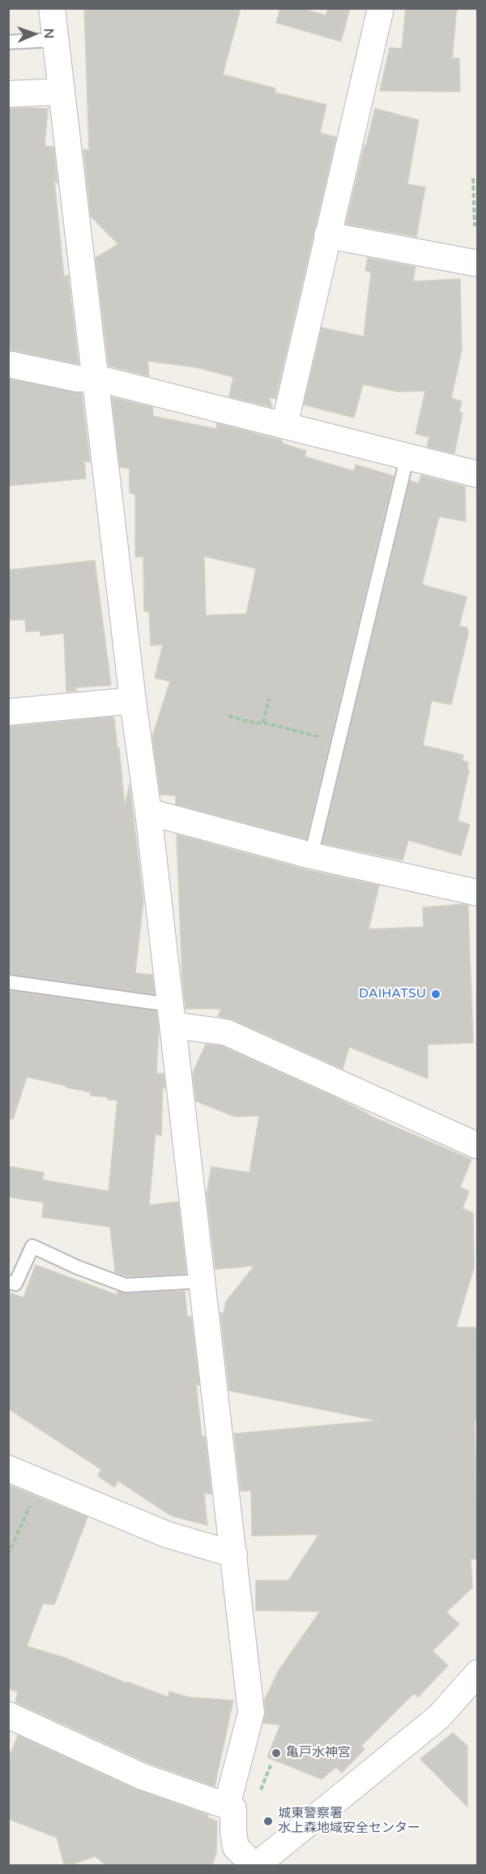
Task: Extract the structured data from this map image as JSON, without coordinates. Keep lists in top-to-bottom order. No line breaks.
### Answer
{"places":["DAIHATSU","亀戸水神宮","城東警察署 水上森地域安全センター"],"north":"right"}
